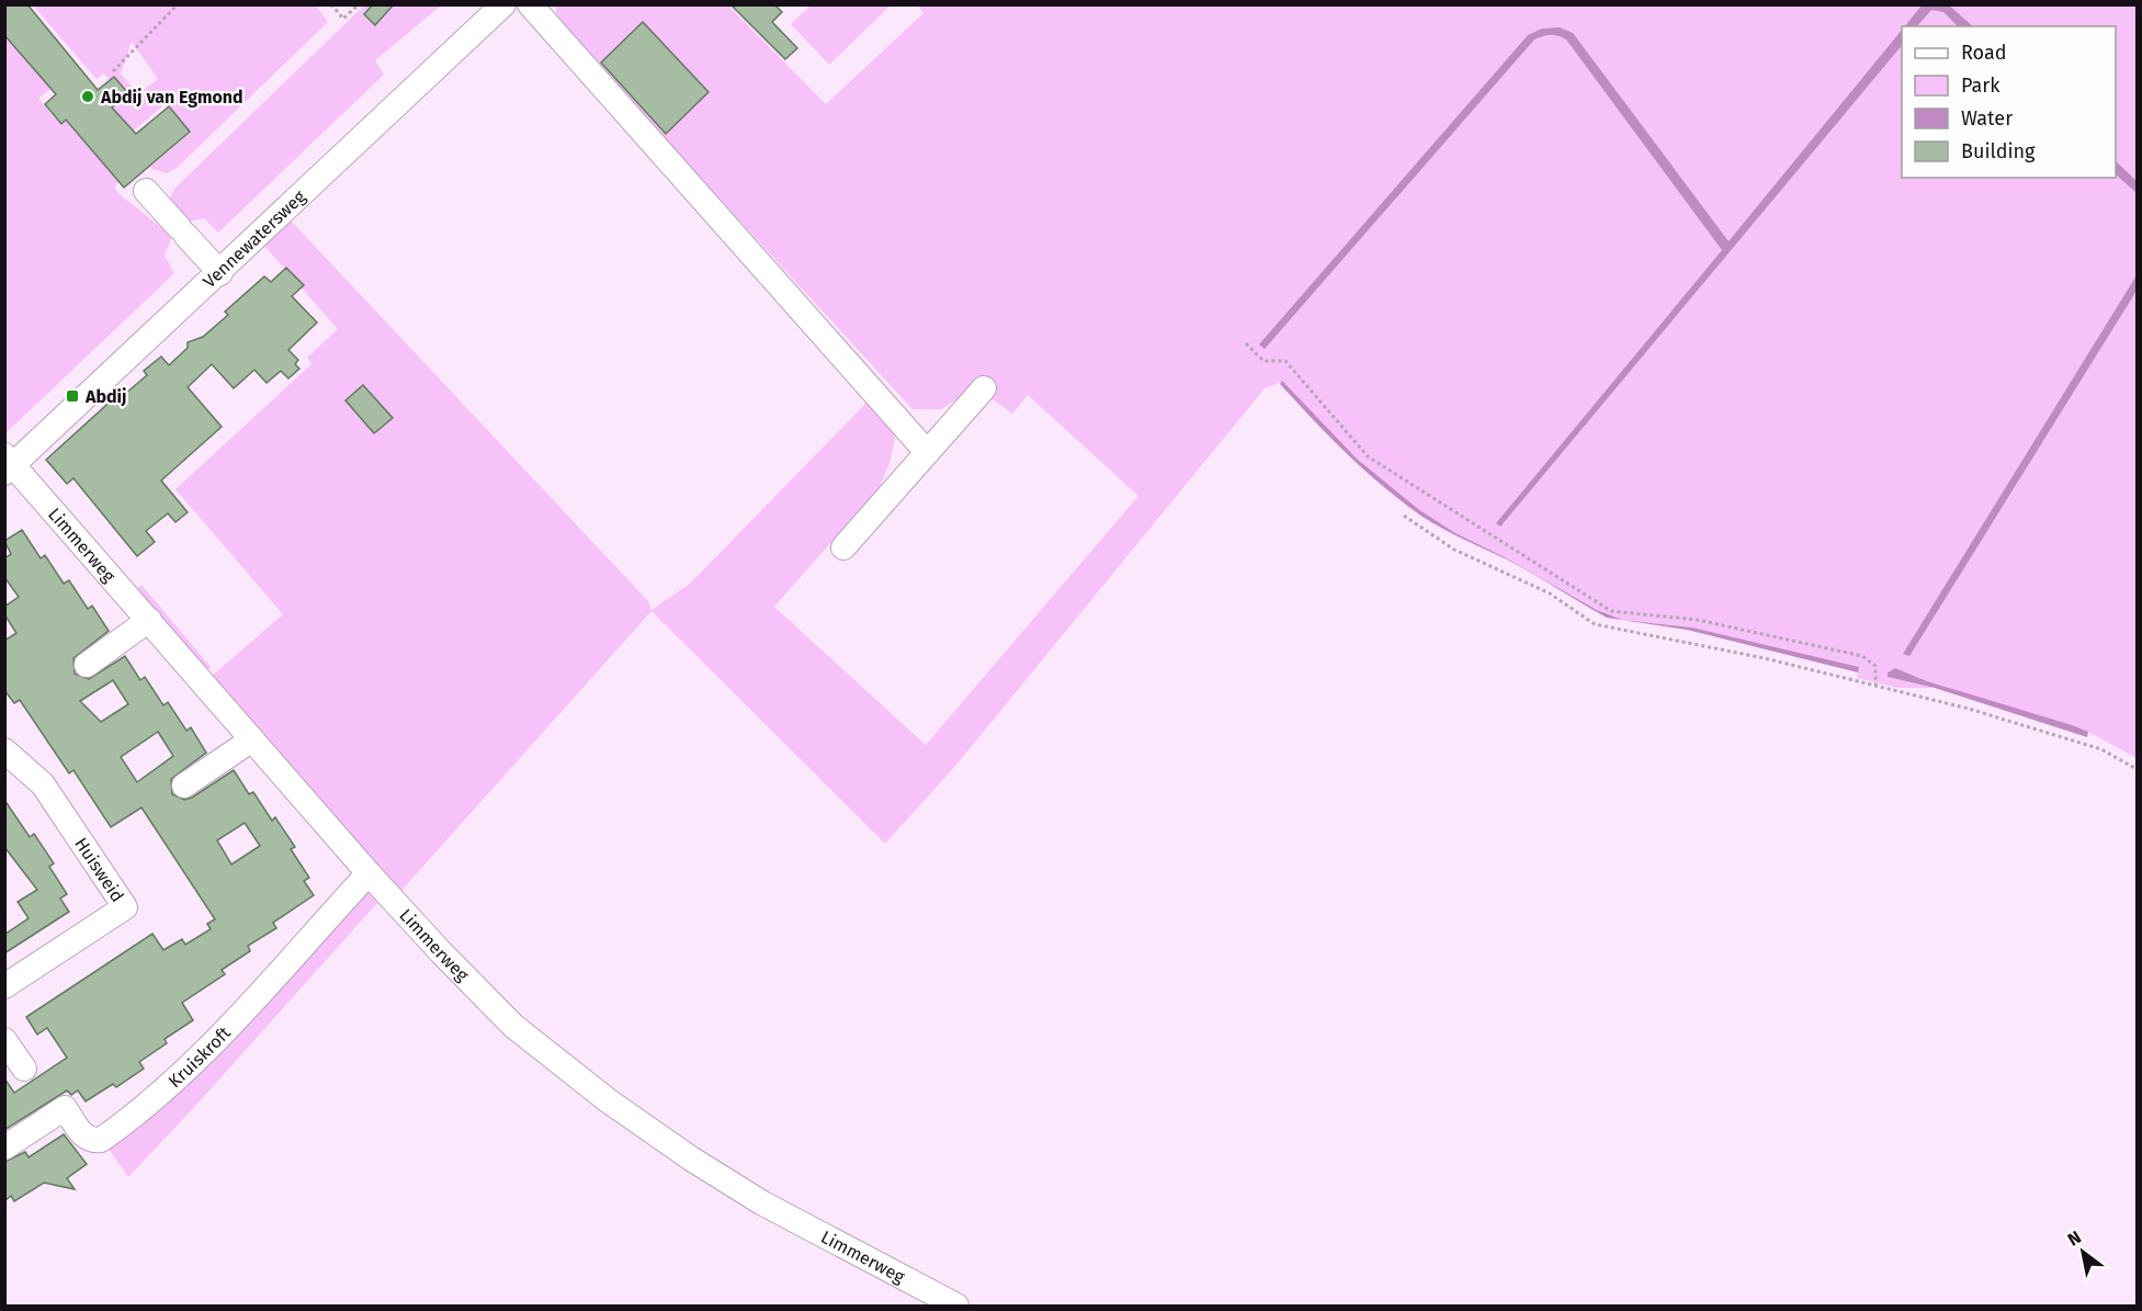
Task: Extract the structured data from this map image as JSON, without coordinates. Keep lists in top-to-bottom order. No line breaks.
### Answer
{"streets":{"street":["Vennewatersweg","Limmerweg","Huisweid","Kruiskroft"]},"crossings":[["Vennewatersweg","Limmerweg"],["Limmerweg","Kruiskroft"]],"places":{"other":["Abdij van Egmond"],"transit":["Abdij"]},"legend":["Road","Park","Water","Building"],"north":"top left"}
